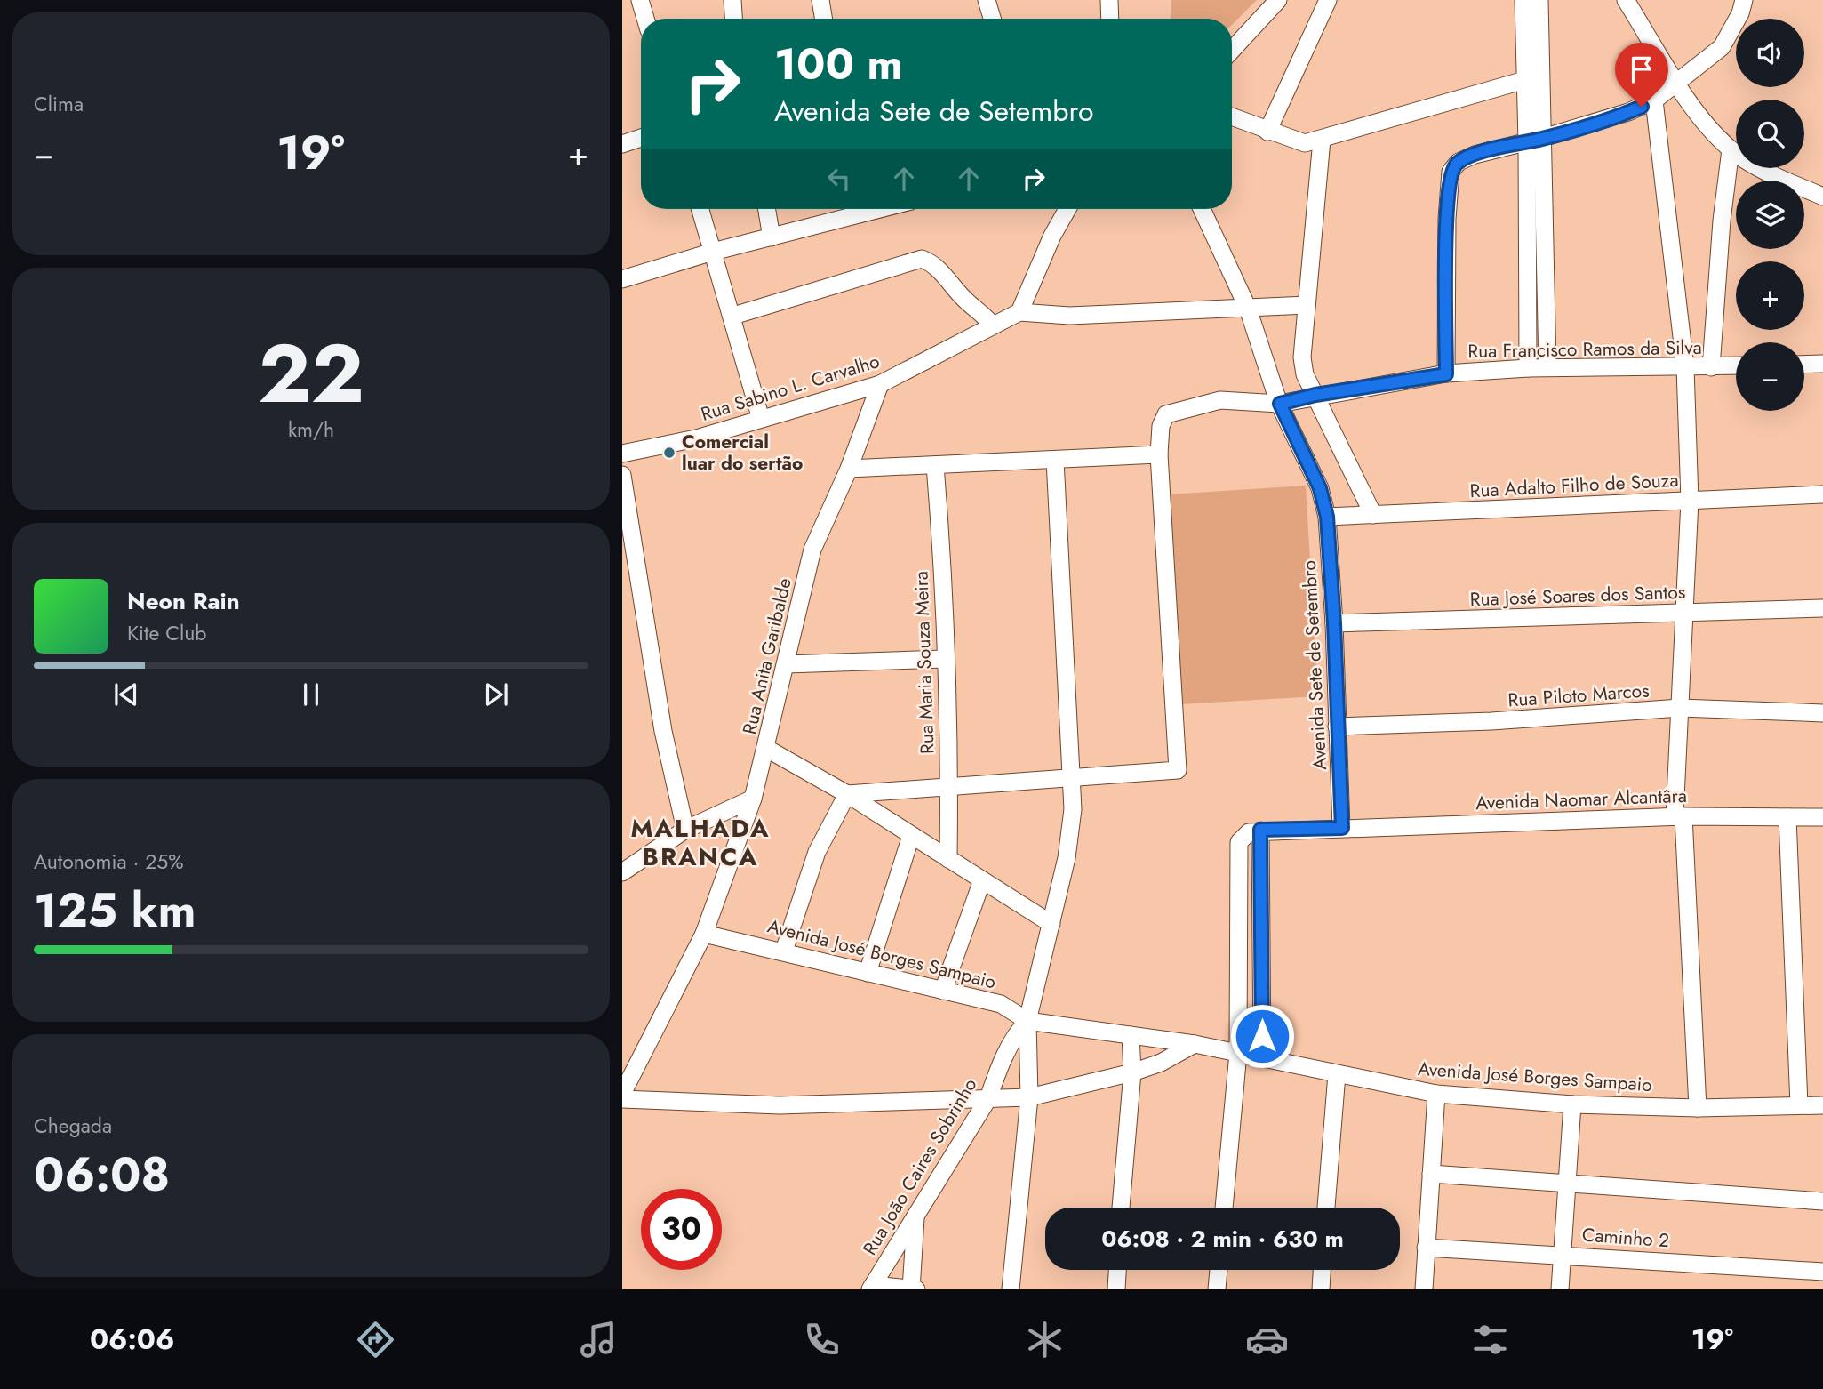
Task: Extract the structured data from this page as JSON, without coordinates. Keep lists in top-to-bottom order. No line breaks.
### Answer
{"streets":{"street":["Rua Francisco Ramos da Silva","Rua Sabino L. Carvalho","Rua Adalto Filho de Souza","Rua José Soares dos Santos","Rua Anita Garibalde","Rua Maria Souza Meira","Avenida Sete de Setembro","Rua Piloto Marcos","Avenida Naomar Alcantâra","Avenida José Borges Sampaio","Rua João Caires Sobrinho","Caminho 2"]},"crossings":[["Rua Francisco Ramos da Silva","Avenida Sete de Setembro"],["Rua Sabino L. Carvalho","Rua Anita Garibalde"],["Rua Adalto Filho de Souza","Avenida Sete de Setembro"],["Rua José Soares dos Santos","Avenida Sete de Setembro"],["Rua Anita Garibalde","Avenida José Borges Sampaio"],["Avenida Sete de Setembro","Rua Piloto Marcos"],["Avenida Sete de Setembro","Avenida Naomar Alcantâra"],["Avenida José Borges Sampaio","Rua João Caires Sobrinho"]],"districts":["MALHADA BRANCA"],"places":["Comercial luar do sertão"],"page":{"tile":["Clima",["22","km/h"],["Autonomia · 25%","125 km"],["Chegada","06:08"]],"map_buttons":["+","−"],"turn":["100 m","Avenida Sete de Setembro"],"heat":["−","19°","+"],"song":["Neon Rain","Kite Club"],"limit":"30","trip":"06:08 · 2 min · 630 m","tabs":["06:06","19°"]}}
